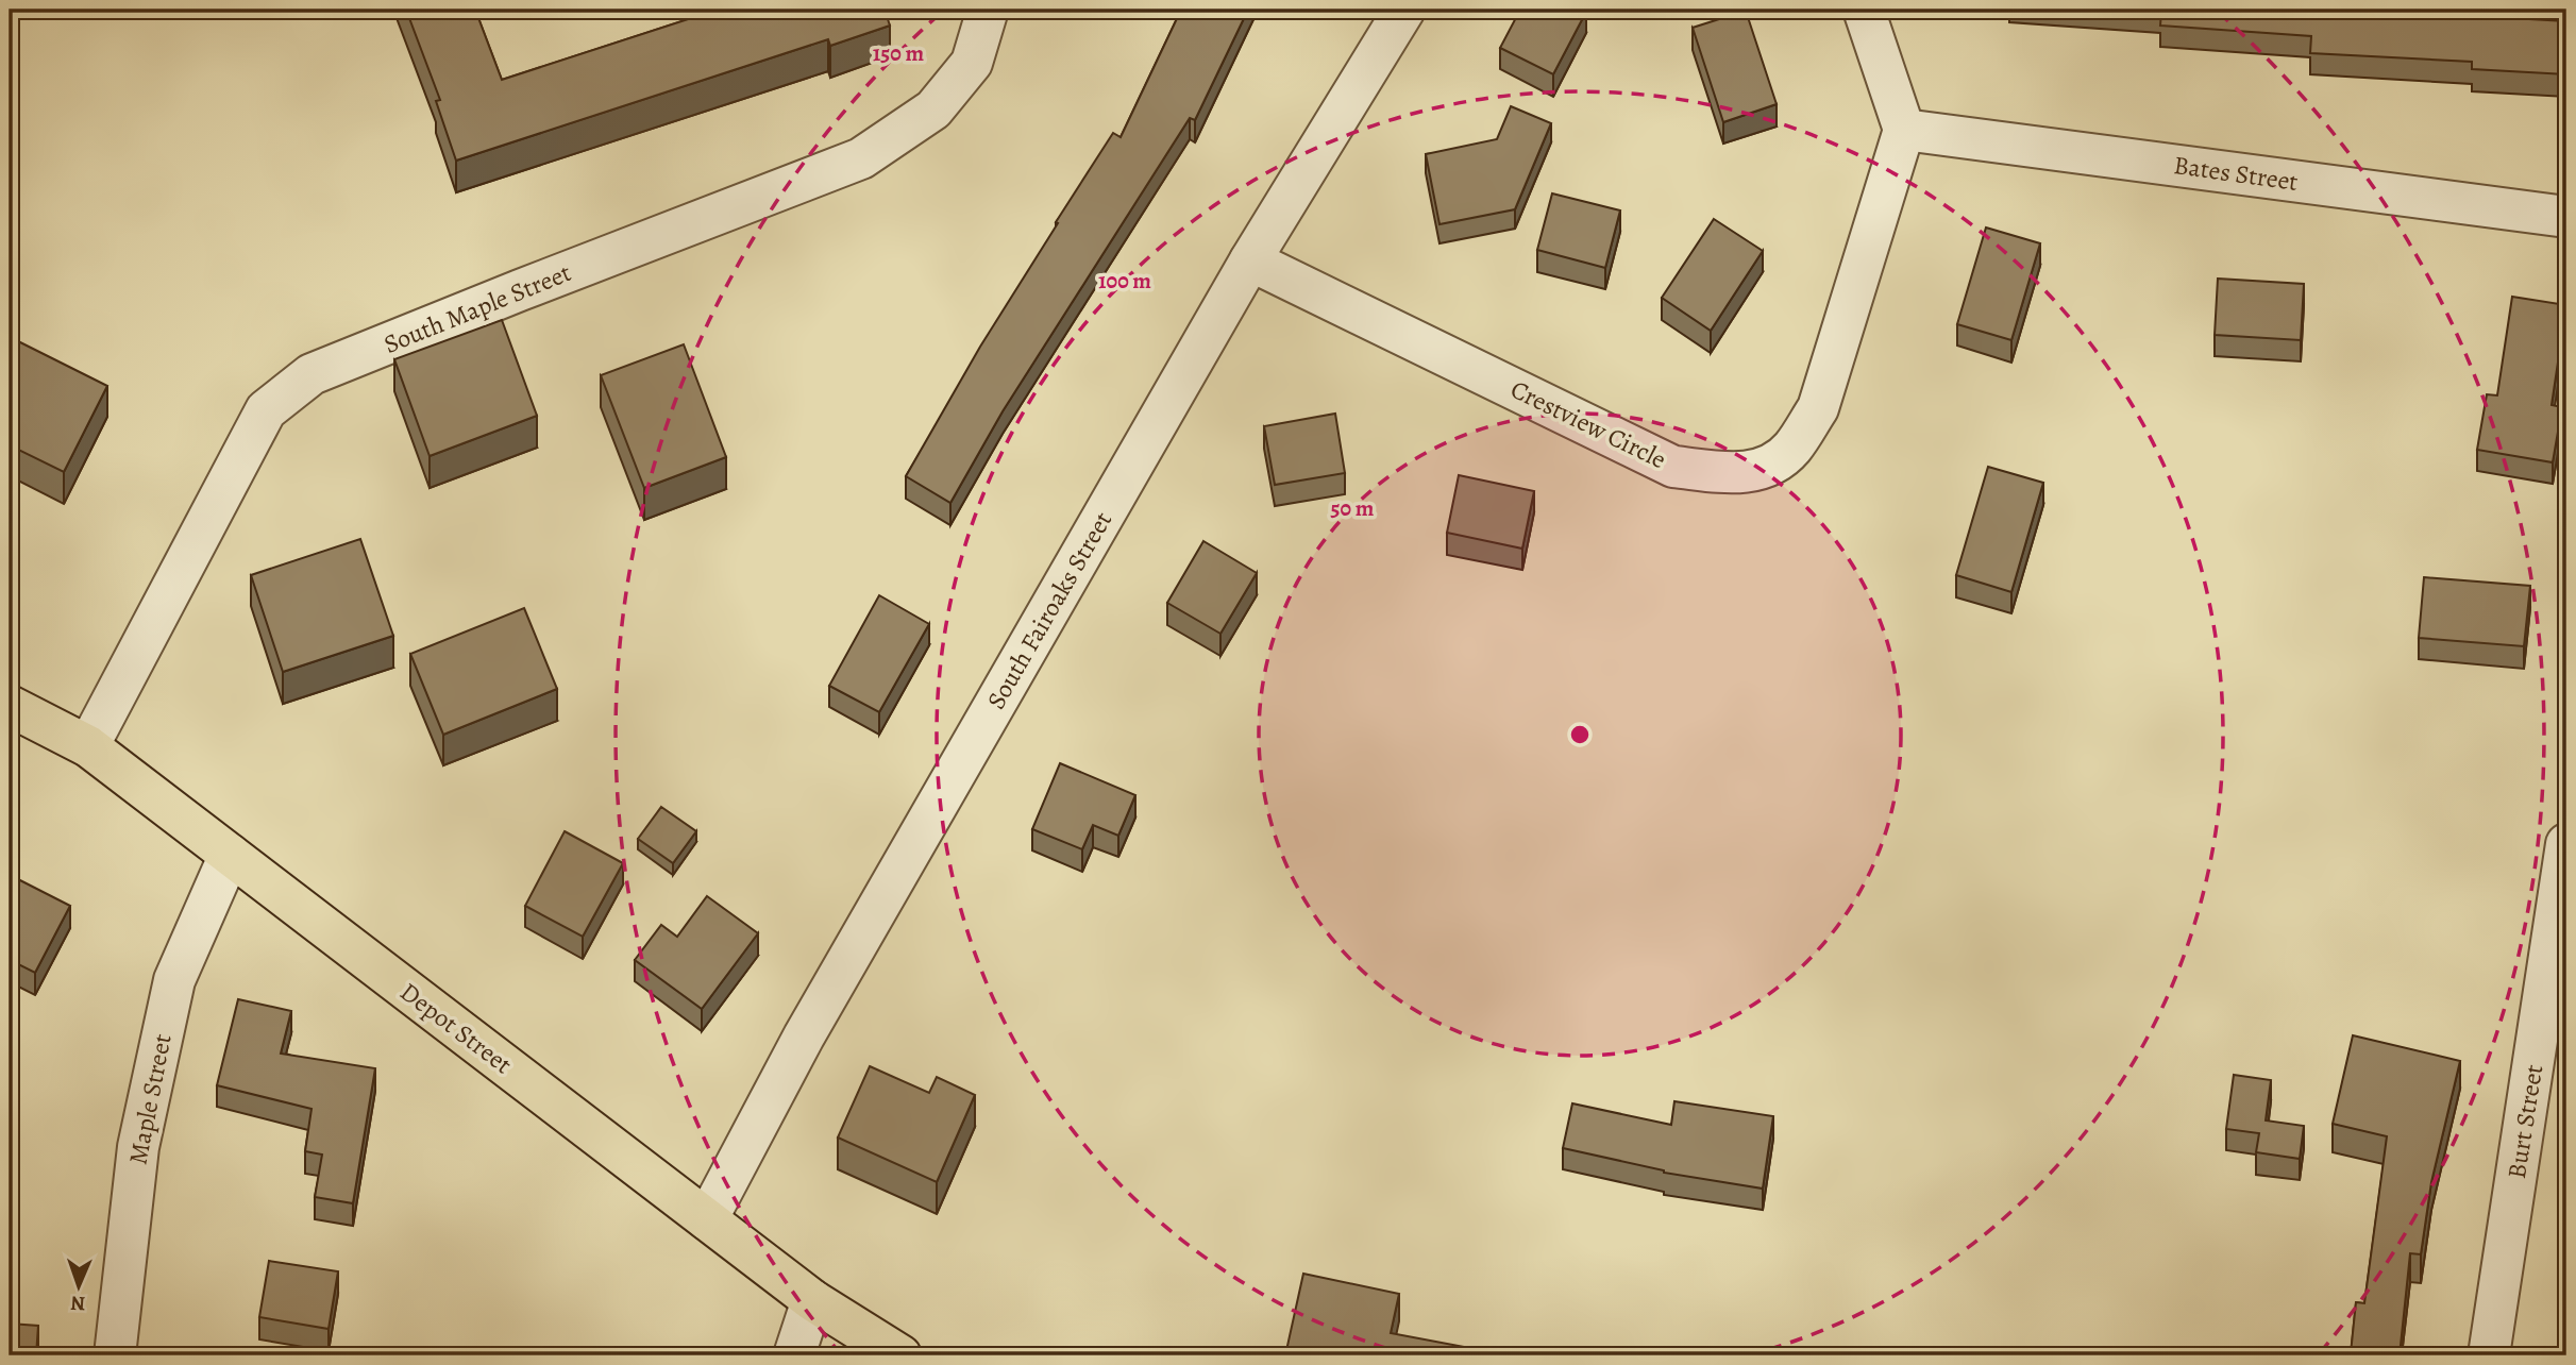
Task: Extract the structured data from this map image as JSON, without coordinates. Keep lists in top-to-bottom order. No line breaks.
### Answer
{"streets":{"main road":["Depot Street"],"street":["Bates Street","South Maple Street","Crestview Circle","South Fairoaks Street","Maple Street","Burt Street"]},"crossings":[["Bates Street","Crestview Circle"],["South Maple Street","Depot Street"],["Crestview Circle","South Fairoaks Street"],["South Fairoaks Street","Depot Street"],["Depot Street","Maple Street"]],"north":"bottom","rings":["150 m","100 m","50 m"]}
